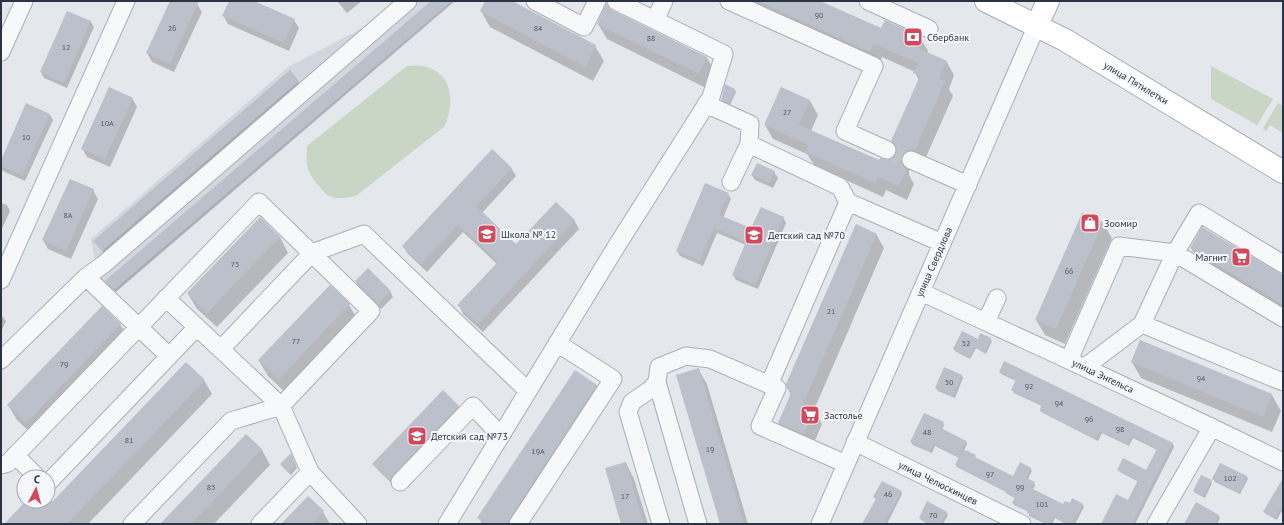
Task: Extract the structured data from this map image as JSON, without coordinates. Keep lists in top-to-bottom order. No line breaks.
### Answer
{"streets":{"main road":["улица Пятилетки","улица Свердлова"],"street":["улица Энгельса","улица Челюскинцев"]},"crossings":[["улица Пятилетки","улица Свердлова"],["улица Свердлова","улица Энгельса"],["улица Свердлова","улица Челюскинцев"]],"places":{"bank":["Сбербанк"],"shop":["Зоомир"],"school or university":["Школа № 12","Детский сад №70","Детский сад №73"],"supermarket":["Магнит","Застолье"]},"house_numbers":["90","26","84","88","12","27","10А","10","8А","75","66","21","77","52","79","94","50","92","94","96","98","48","81","19","19А","97","102","83","99","46","17","101","70"],"north":"top"}
